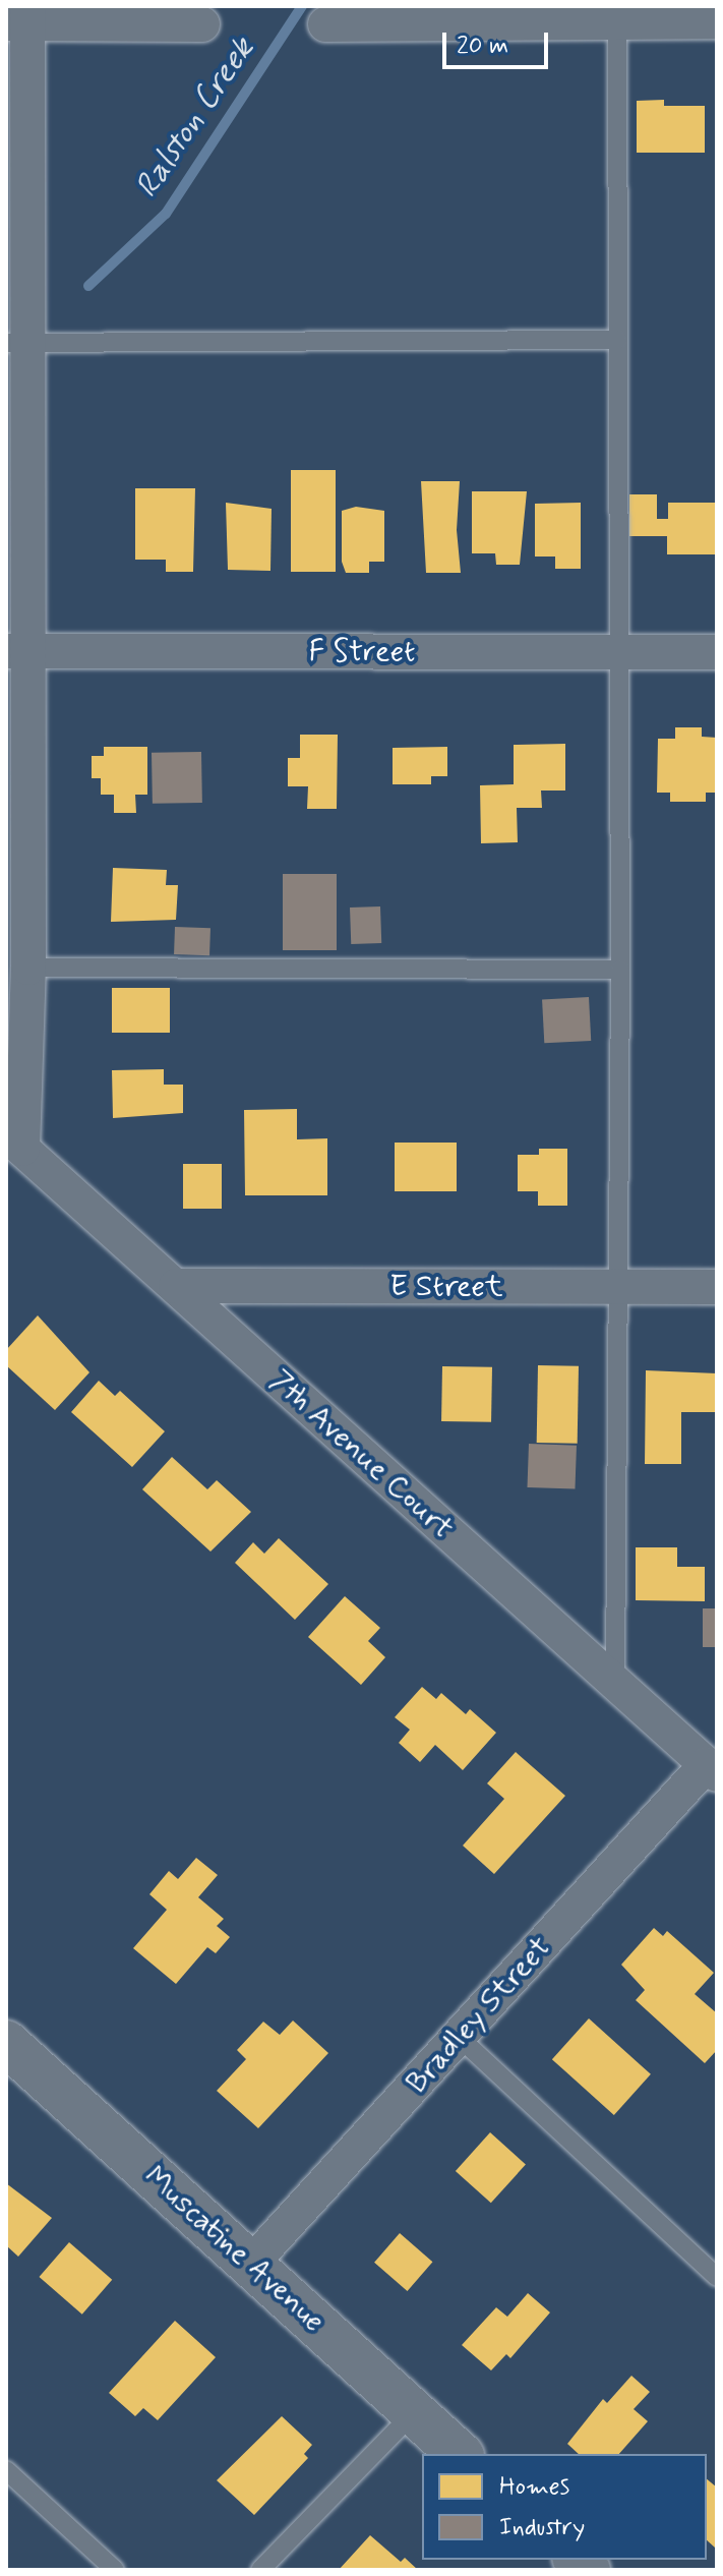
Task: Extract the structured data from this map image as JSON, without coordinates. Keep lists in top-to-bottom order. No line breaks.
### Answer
{"streets":{"main road":["Muscatine Avenue"],"street":["F Street","E Street","7th Avenue Court","Bradley Street"]},"crossings":[["E Street","7th Avenue Court"],["7th Avenue Court","Bradley Street"],["Bradley Street","Muscatine Avenue"]],"water":["Ralston Creek"],"legend":["Homes","Industry"],"scale_bar":"20 m"}
